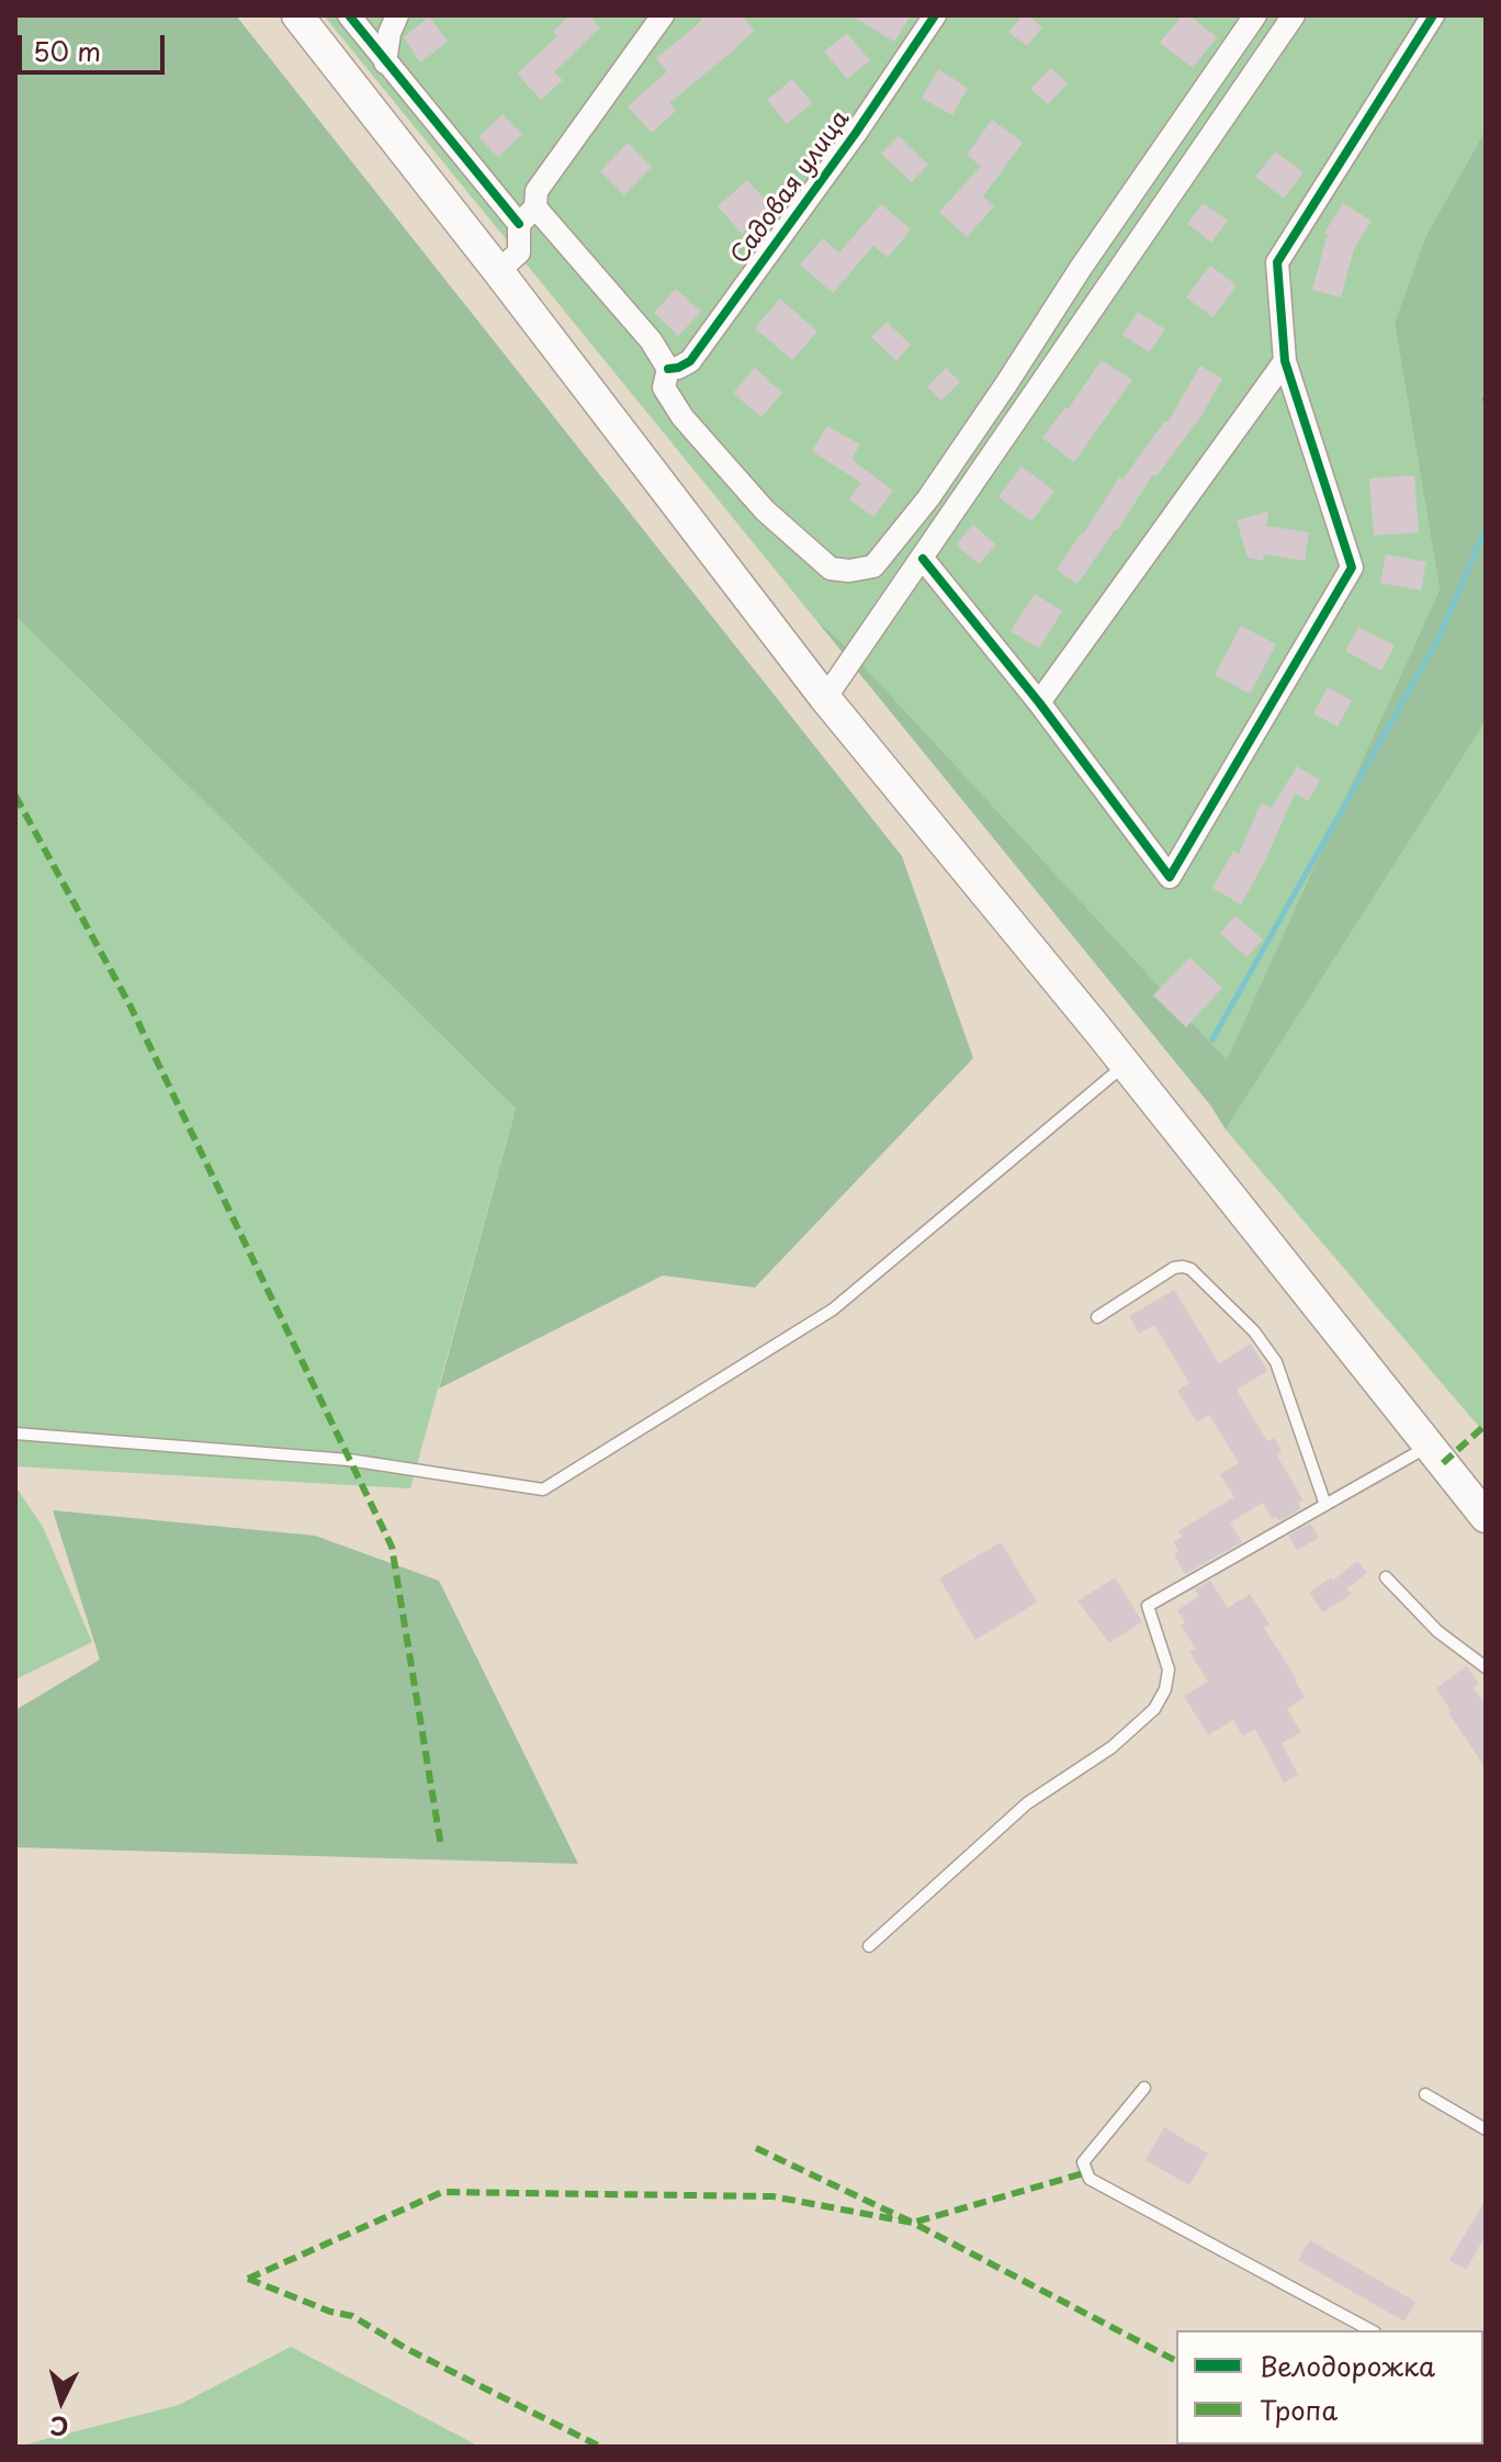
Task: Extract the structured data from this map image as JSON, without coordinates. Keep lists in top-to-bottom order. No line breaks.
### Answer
{"streets":{"street":["Садовая улица"]},"legend":["Велодорожка","Тропа"],"scale_bar":"50 m","north":"bottom"}
